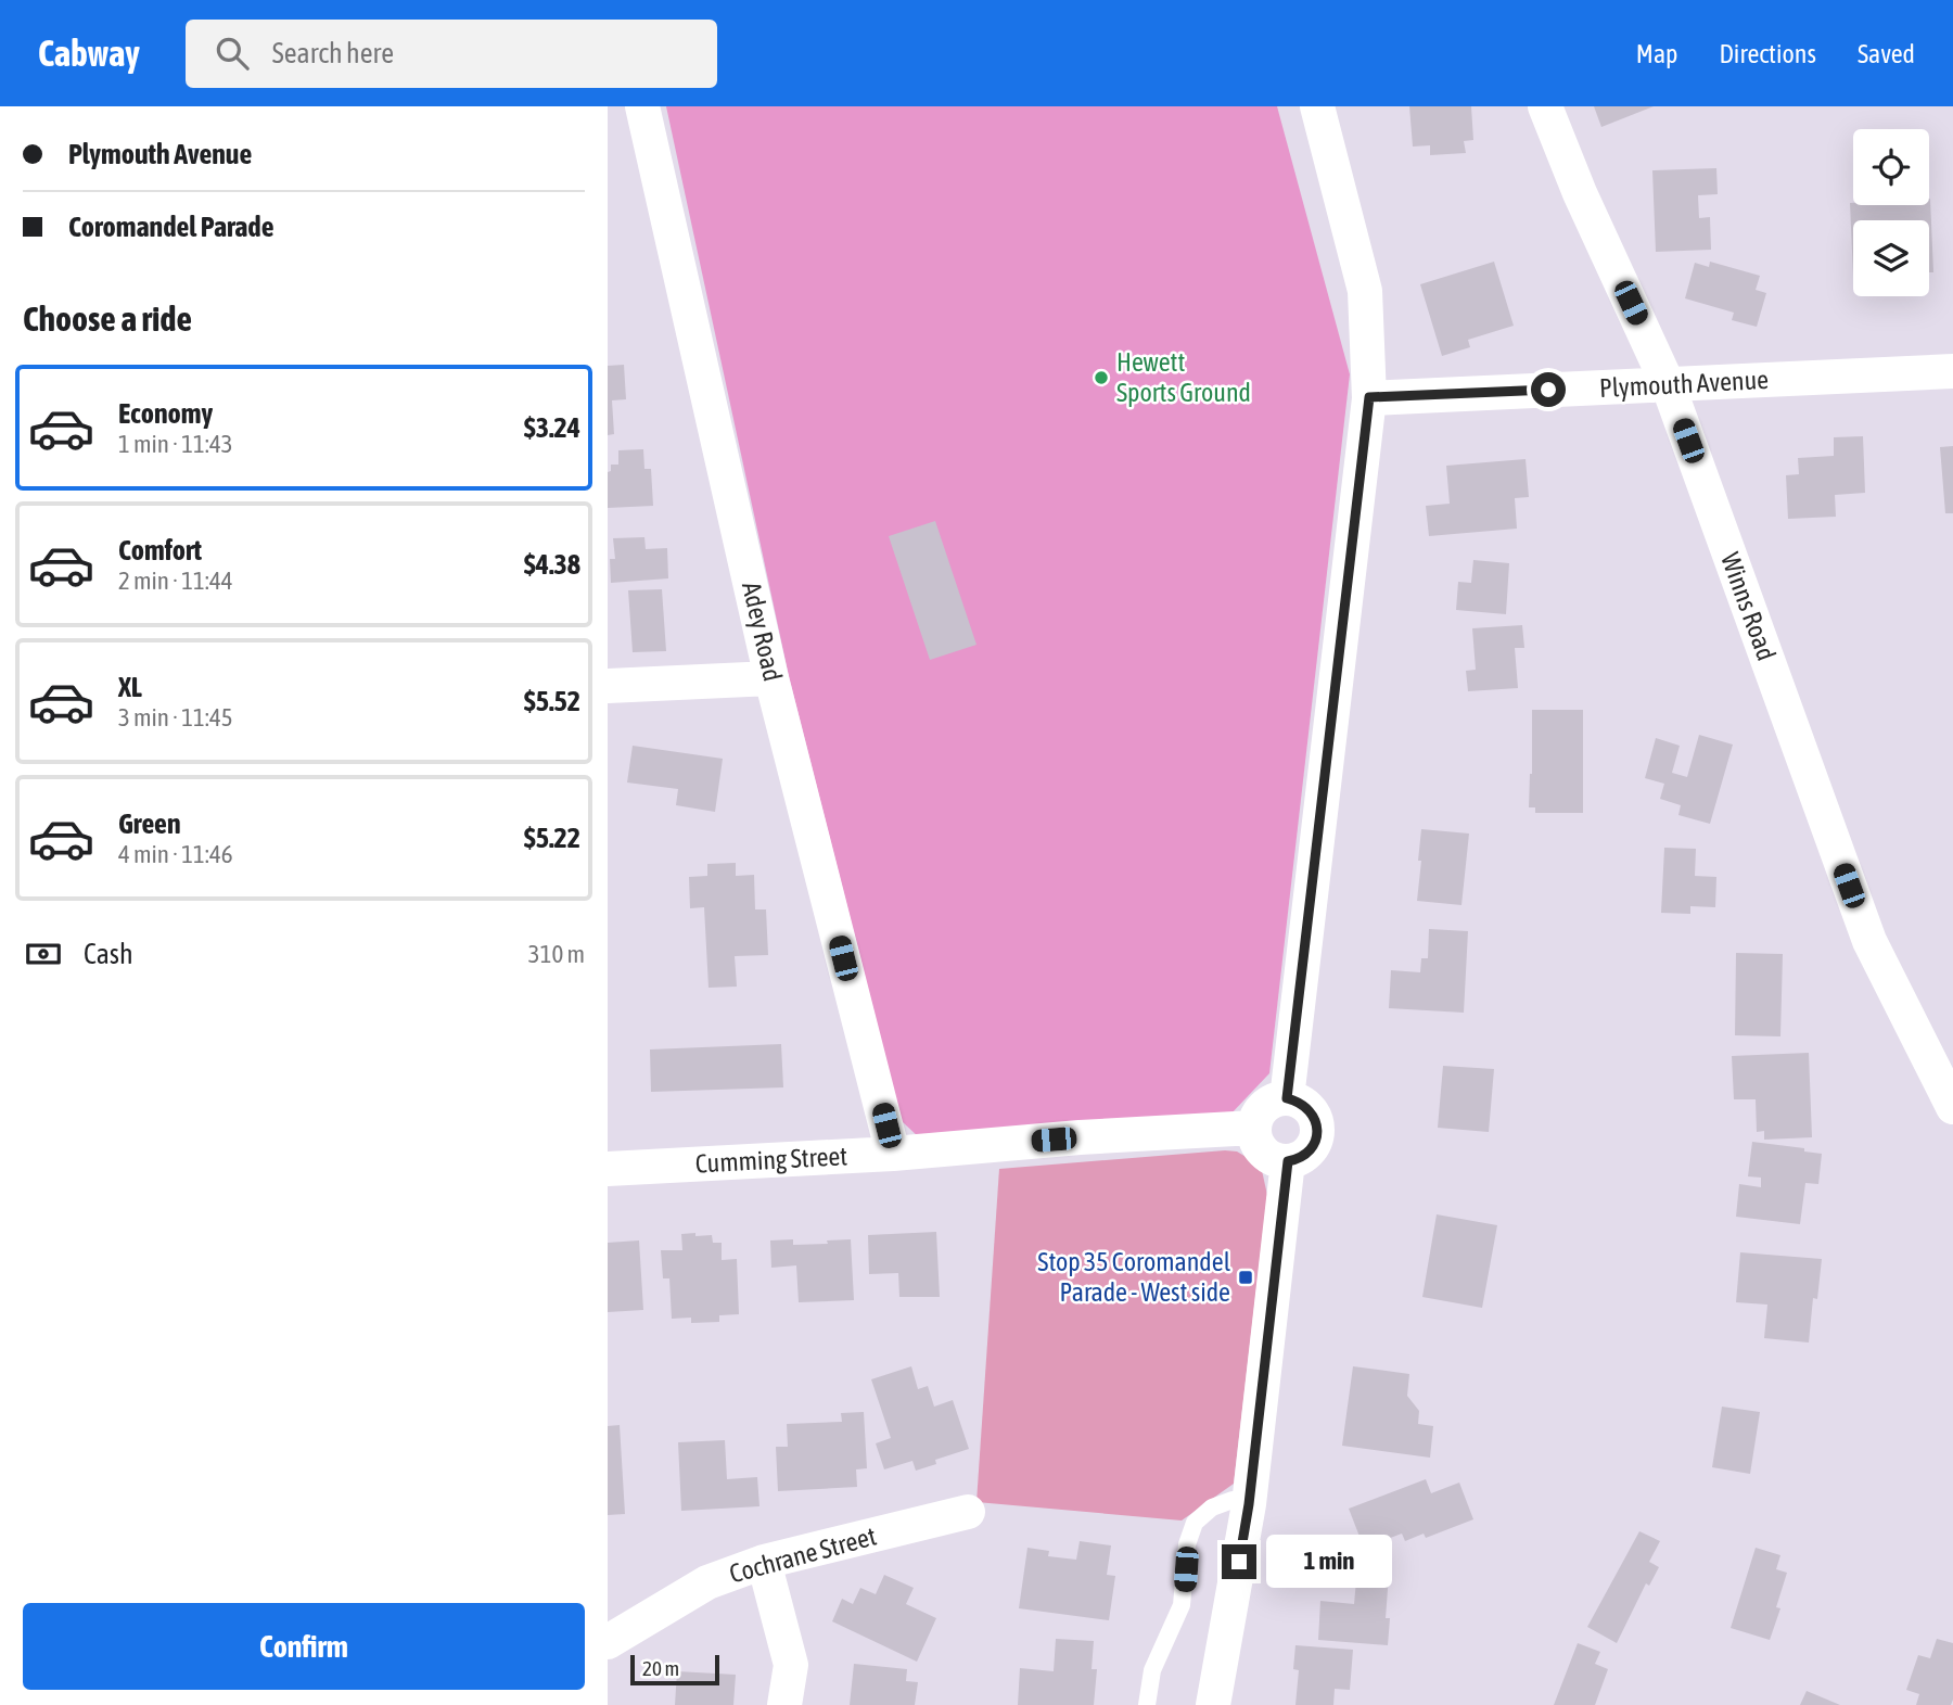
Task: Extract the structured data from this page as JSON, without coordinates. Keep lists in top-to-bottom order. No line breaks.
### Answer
{"streets":{"street":["Plymouth Avenue","Winns Road","Adey Road","Cumming Street","Cochrane Street"]},"crossings":[["Plymouth Avenue","Winns Road"],["Adey Road","Cumming Street"]],"places":{"other":["Hewett Sports Ground"],"transit":["Stop 35 Coromandel Parade - West side"]},"scale_bar":"20 m","page":{"header":"Cabway","search":"Search here","nav":["Map","Directions","Saved"],"banner":["Plymouth Avenue","Coromandel Parade"],"heading":"Choose a ride","list":[{"name":"Economy","note":"1 min · 11:43","value":"$3.24"},{"name":"Comfort","note":"2 min · 11:44","value":"$4.38"},{"name":"XL","note":"3 min · 11:45","value":"$5.52"},{"name":"Green","note":"4 min · 11:46","value":"$5.22"}],"pay":["Cash","310 m"],"bubble":"1 min","buttons":"Confirm","scale":"20 m"}}
